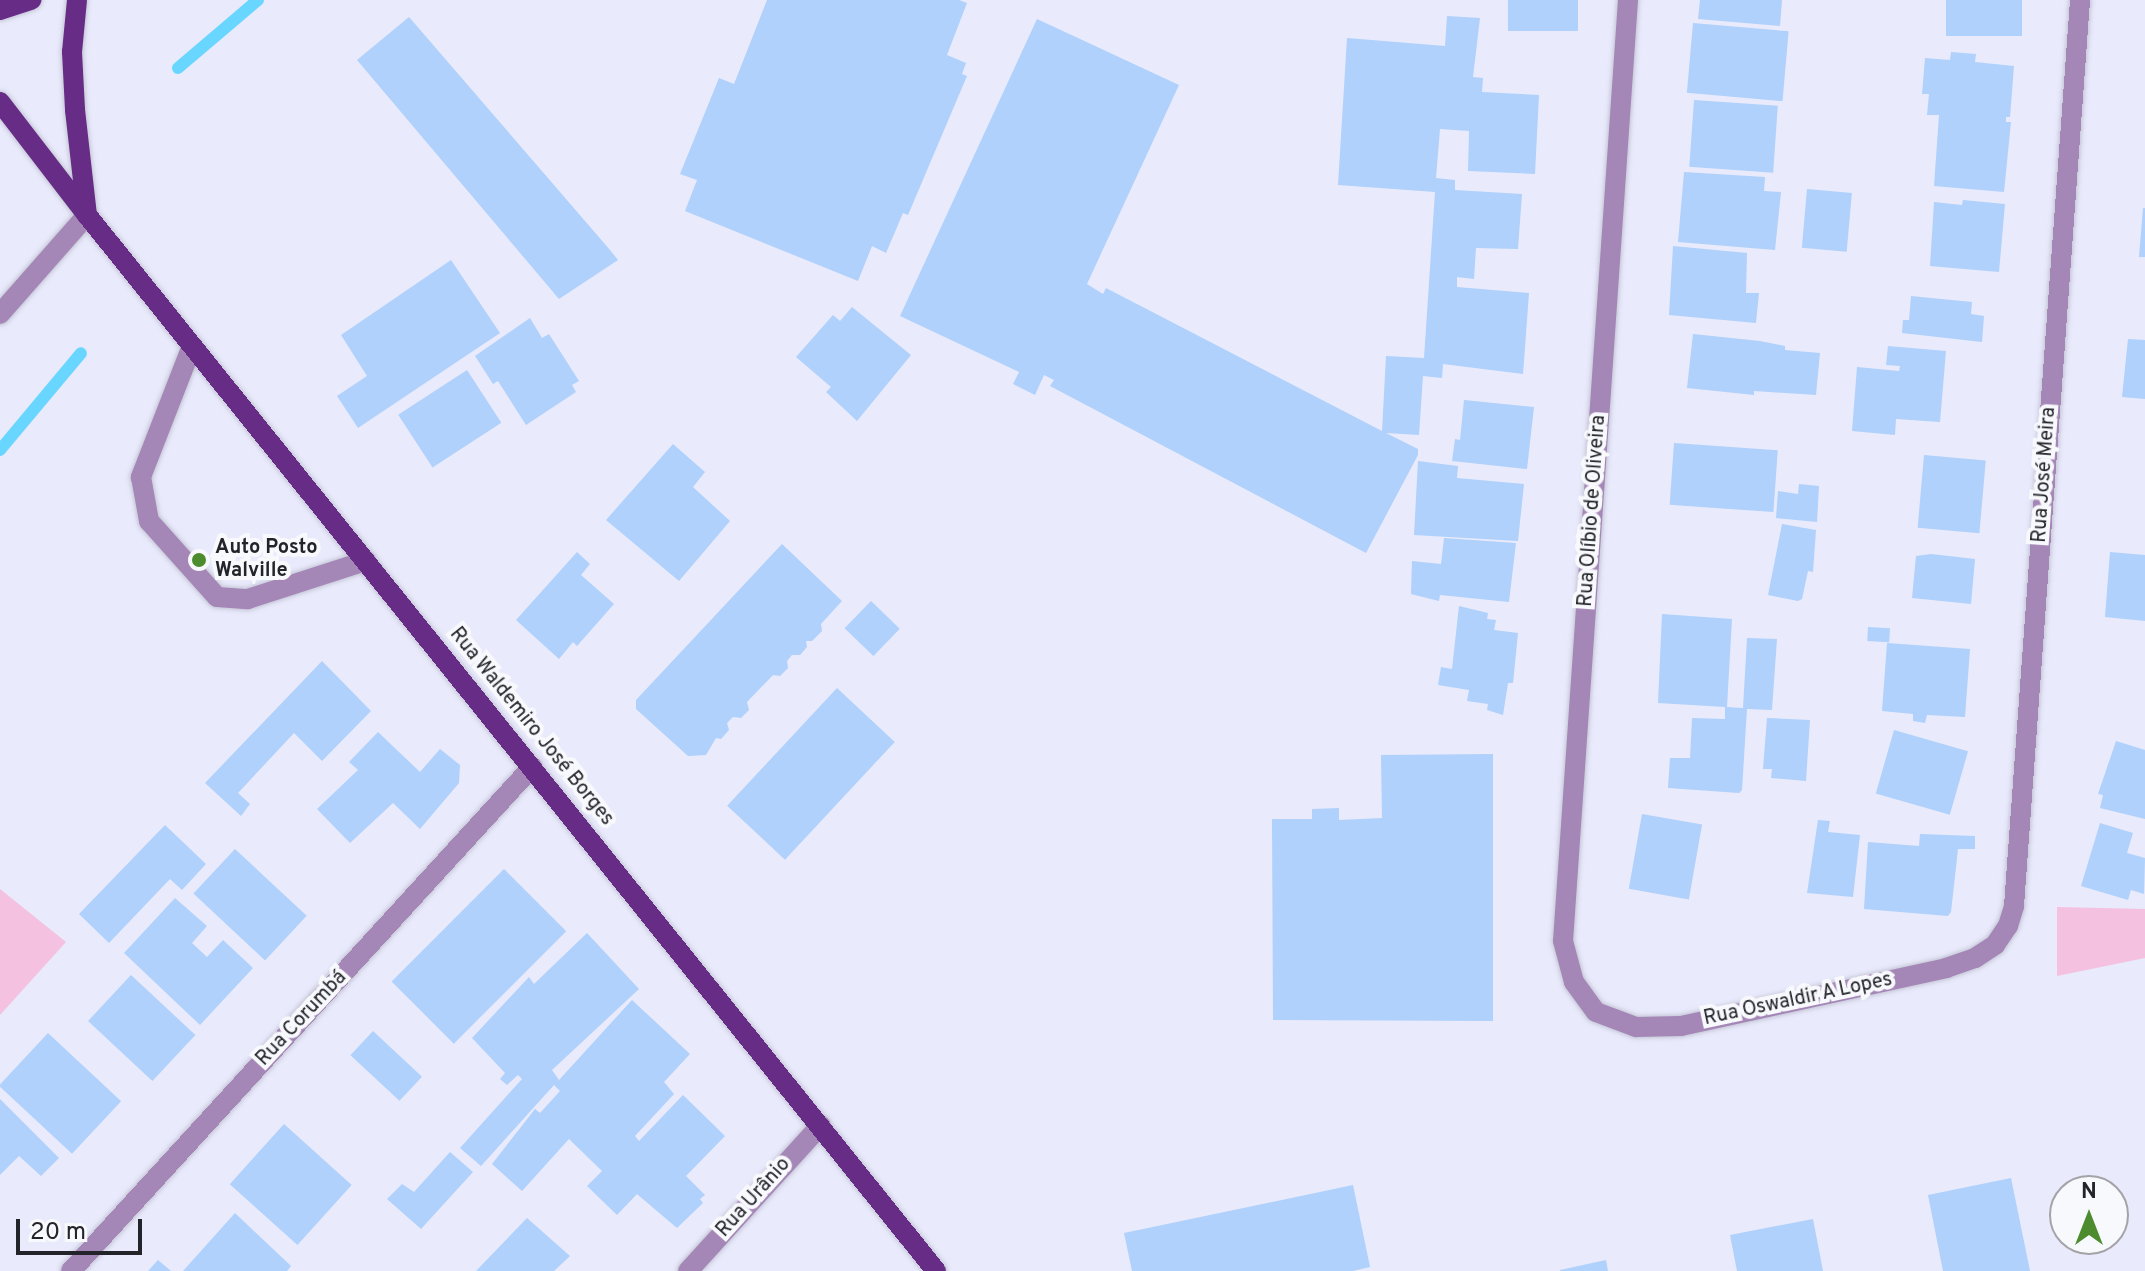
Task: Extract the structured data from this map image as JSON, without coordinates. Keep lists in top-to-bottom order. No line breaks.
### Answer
{"streets":{"main road":["Rua Waldemiro José Borges"],"street":["Rua José Meira","Rua Olíbio de Oliveira","Rua Oswaldir A Lopes","Rua Corumbá","Rua Urânio"]},"crossings":[["Rua José Meira","Rua Oswaldir A Lopes"],["Rua Olíbio de Oliveira","Rua Oswaldir A Lopes"],["Rua Waldemiro José Borges","Rua Corumbá"],["Rua Waldemiro José Borges","Rua Urânio"]],"places":["Auto Posto Walville"],"scale_bar":"20 m","north":"top"}
